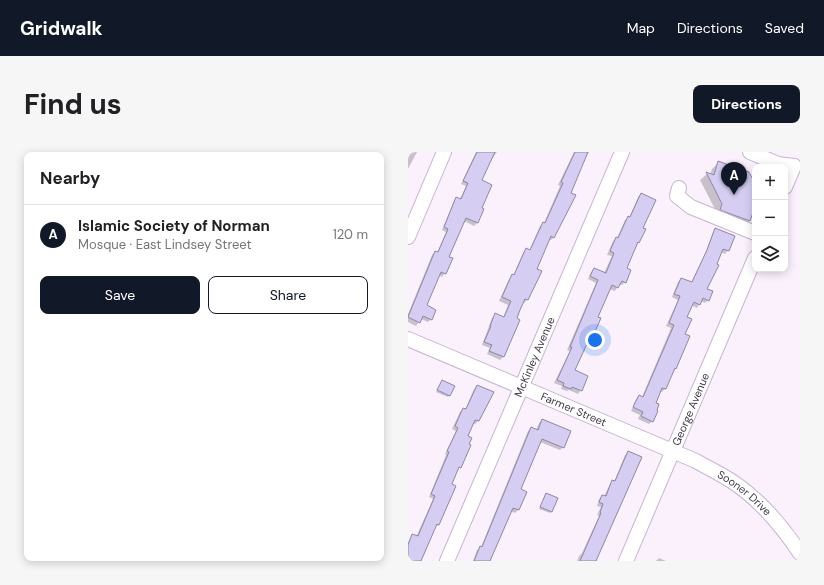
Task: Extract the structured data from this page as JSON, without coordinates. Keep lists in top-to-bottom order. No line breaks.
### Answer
{"streets":{"street":["McKinley Avenue","Farmer Street","George Avenue","Sooner Drive"]},"crossings":[["McKinley Avenue","Farmer Street"],["Farmer Street","George Avenue"],["Farmer Street","Sooner Drive"],["George Avenue","Sooner Drive"]],"page":{"header":"Gridwalk","nav":["Map","Directions","Saved"],"buttons":["Directions",["Save","Share"]],"title":"Find us","heading":"Nearby","pins":"A","map_buttons":["+","−"],"list":[{"mark":"A","name":"Islamic Society of Norman","note":"Mosque · East Lindsey Street","value":"120 m"}]}}
